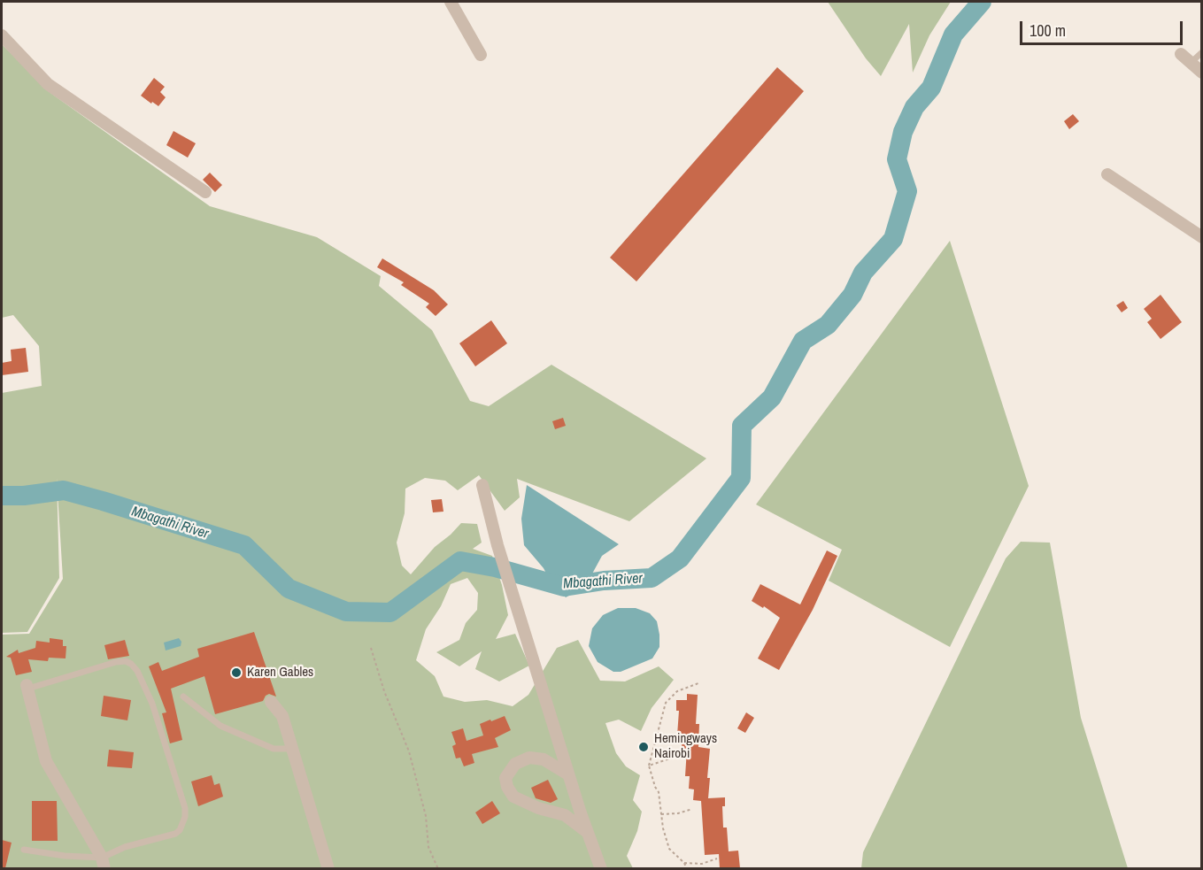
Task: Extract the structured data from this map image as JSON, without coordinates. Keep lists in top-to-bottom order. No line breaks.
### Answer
{"water":["Mbagathi River"],"places":["Karen Gables","Hemingways Nairobi"],"scale_bar":"100 m"}
